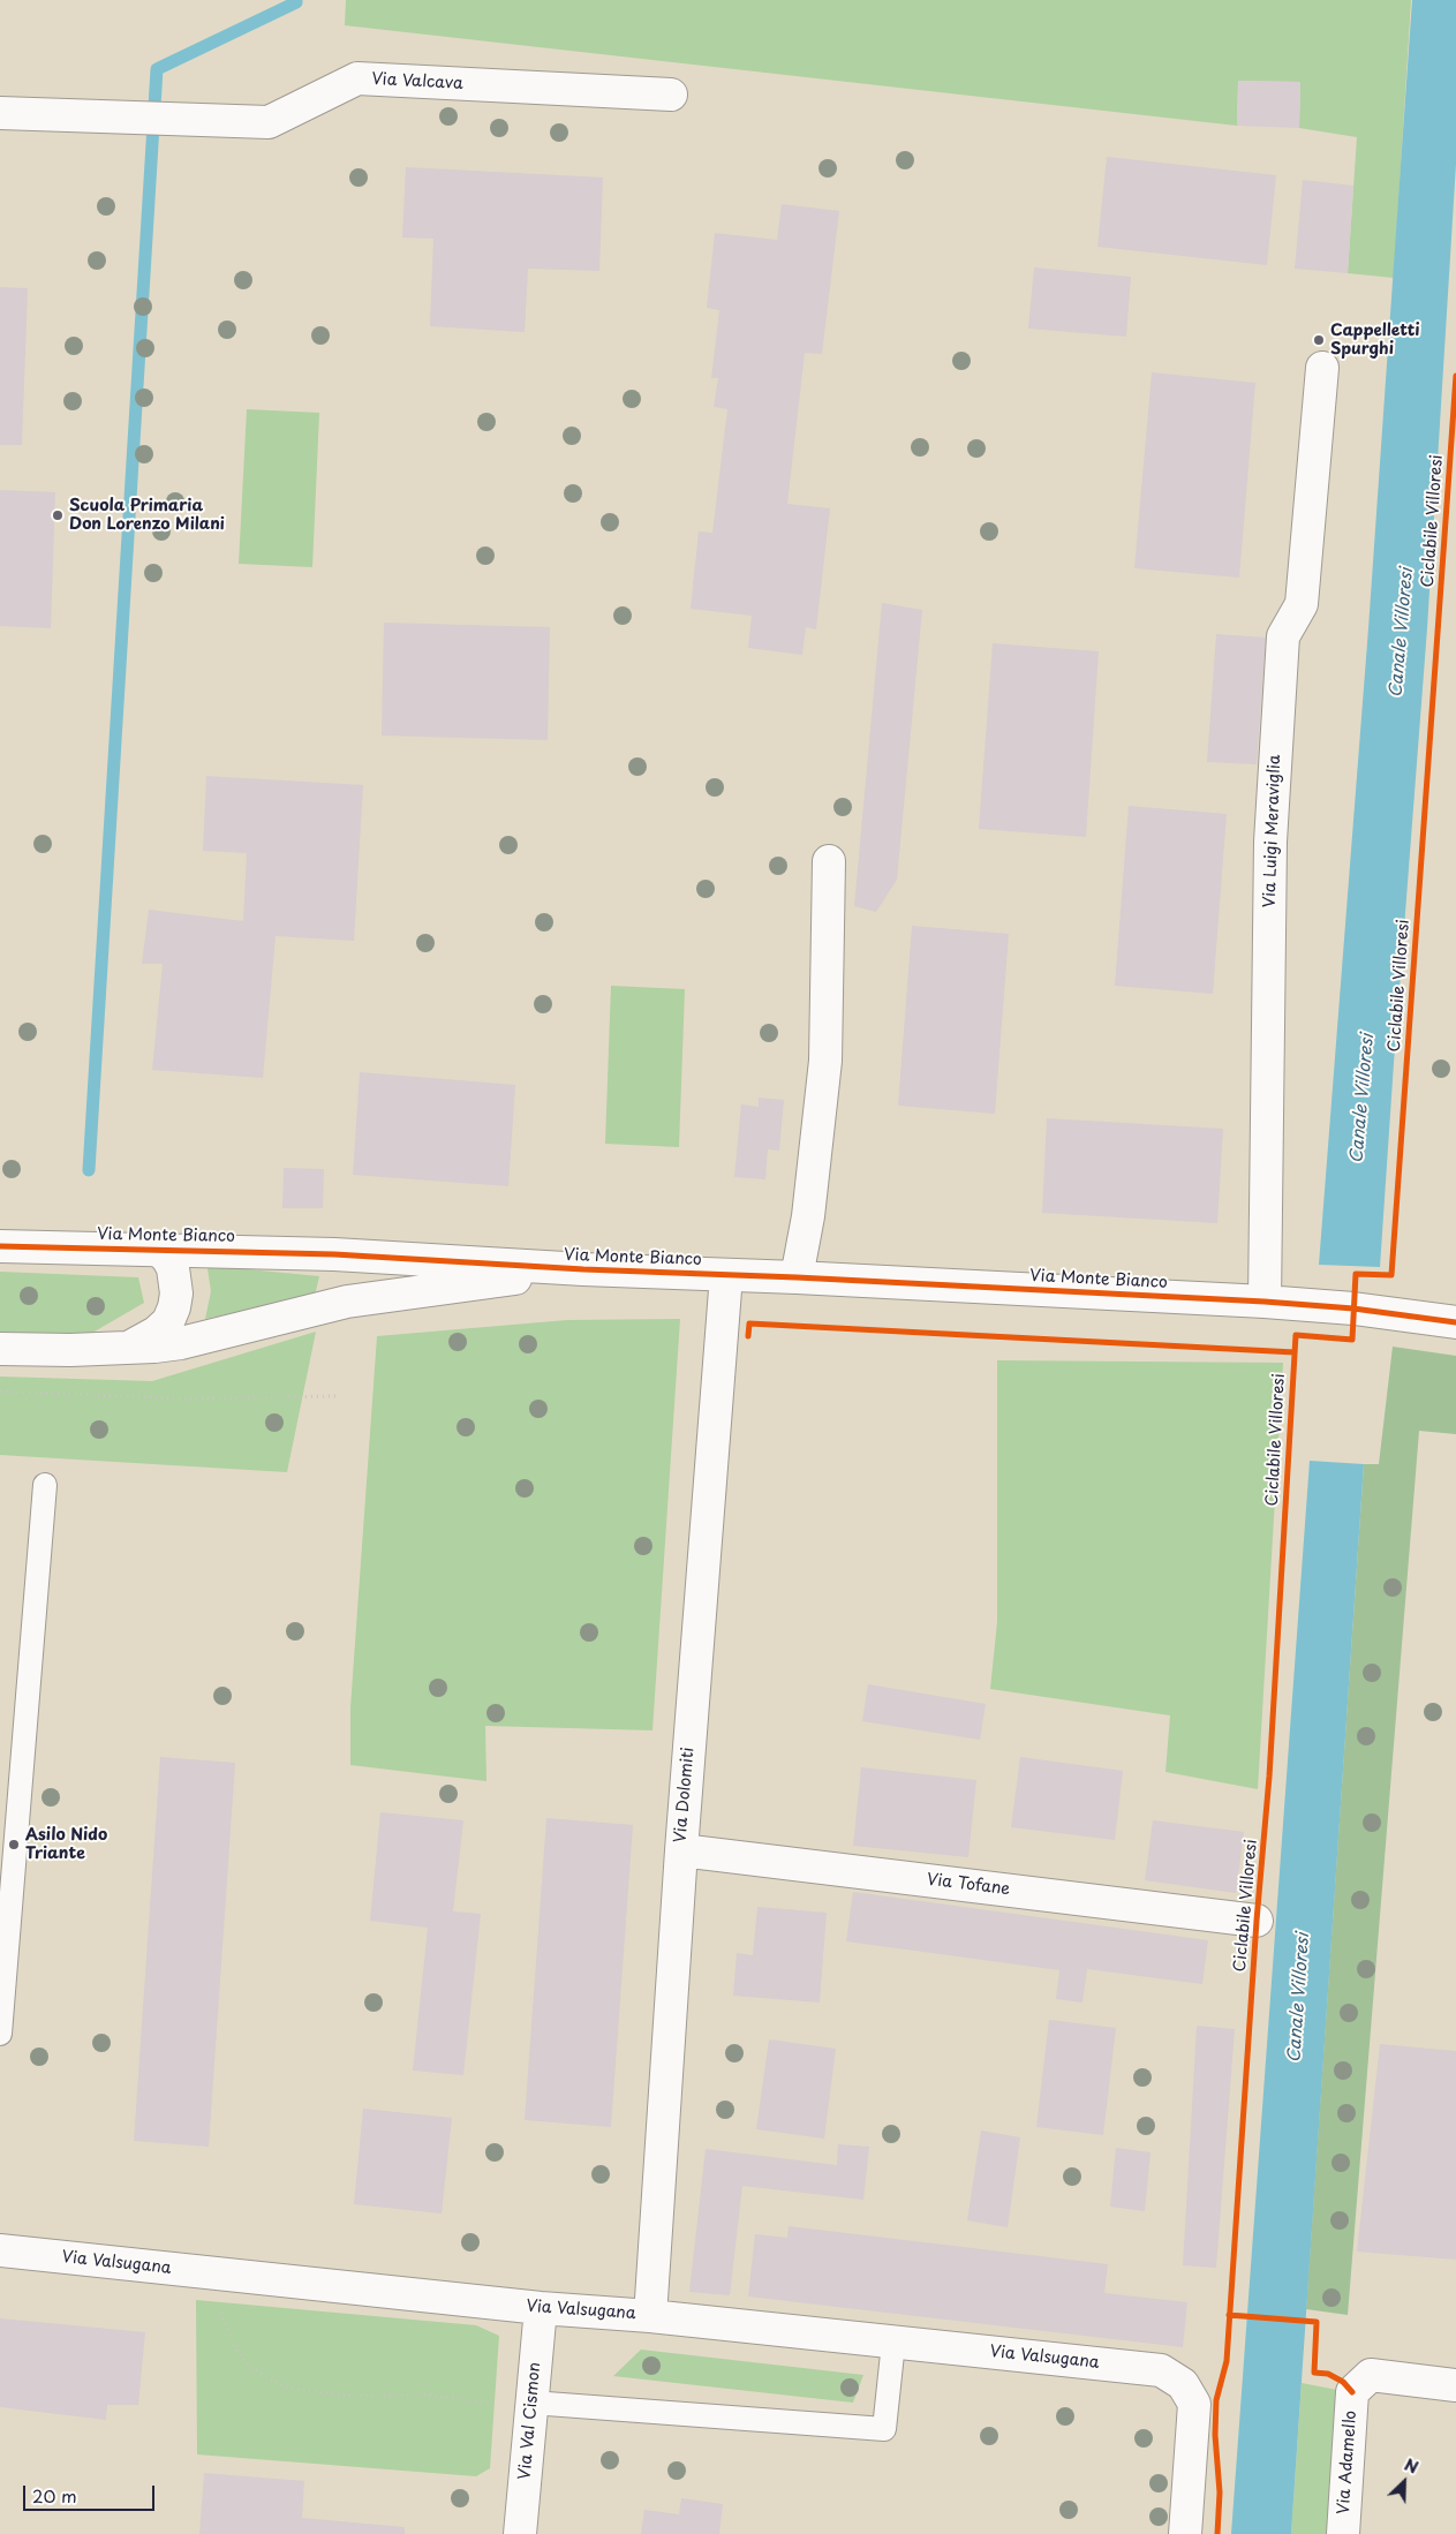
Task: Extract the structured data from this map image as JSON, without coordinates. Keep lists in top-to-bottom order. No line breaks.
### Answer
{"streets":{"street":["Via Valcava","Via Luigi Meraviglia","Via Monte Bianco","Via Dolomiti","Via Tofane","Via Valsugana","Via Val Cismon","Via Adamello"],"cycle path":["Ciclabile Villoresi"]},"crossings":[["Via Luigi Meraviglia","Via Monte Bianco"],["Via Monte Bianco","Via Dolomiti"],["Via Dolomiti","Via Tofane"],["Via Dolomiti","Via Valsugana"],["Via Valsugana","Via Val Cismon"]],"water":["Canale Villoresi"],"places":["Cappelletti Spurghi","Scuola Primaria Don Lorenzo Milani","Asilo Nido Triante"],"scale_bar":"20 m","north":"top right"}
